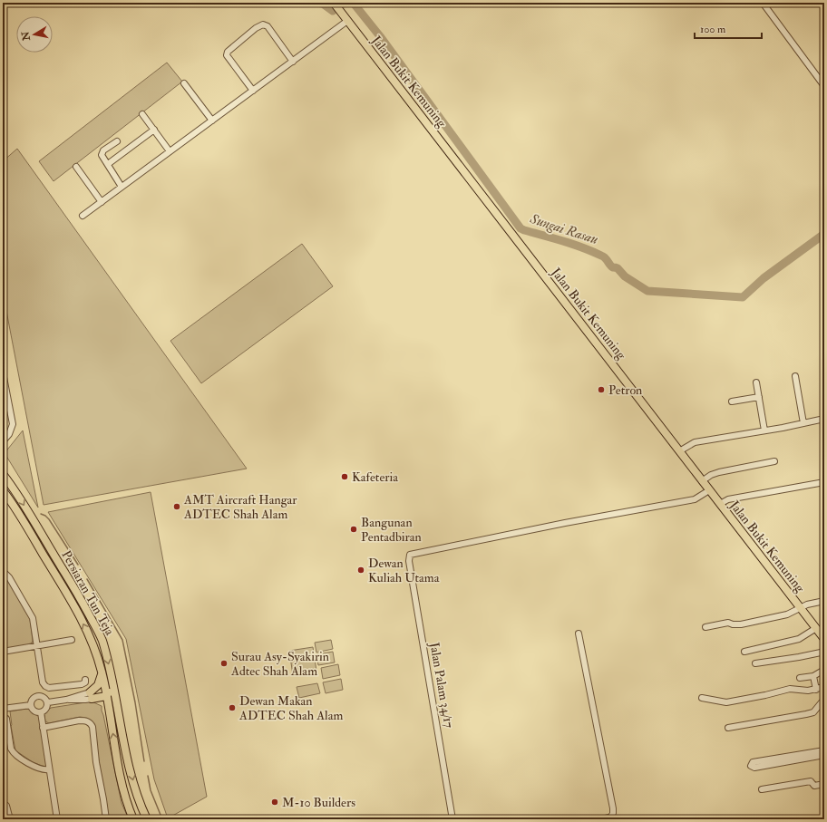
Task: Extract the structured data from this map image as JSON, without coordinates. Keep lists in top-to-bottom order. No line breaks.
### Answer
{"streets":{"main road":["Jalan Bukit Kemuning","Persiaran Tun Teja"],"street":["Jalan Palam 34/17"]},"crossings":[["Jalan Bukit Kemuning","Jalan Palam 34/17"]],"water":["Sungai Rasau"],"places":["Petron","Kafeteria","AMT Aircraft Hangar ADTEC Shah Alam","Bangunan Pentadbiran","Dewan Kuliah Utama","Surau Asy-Syakirin Adtec Shah Alam","Dewan Makan ADTEC Shah Alam","M-10 Builders"],"scale_bar":"100 m","north":"left"}
